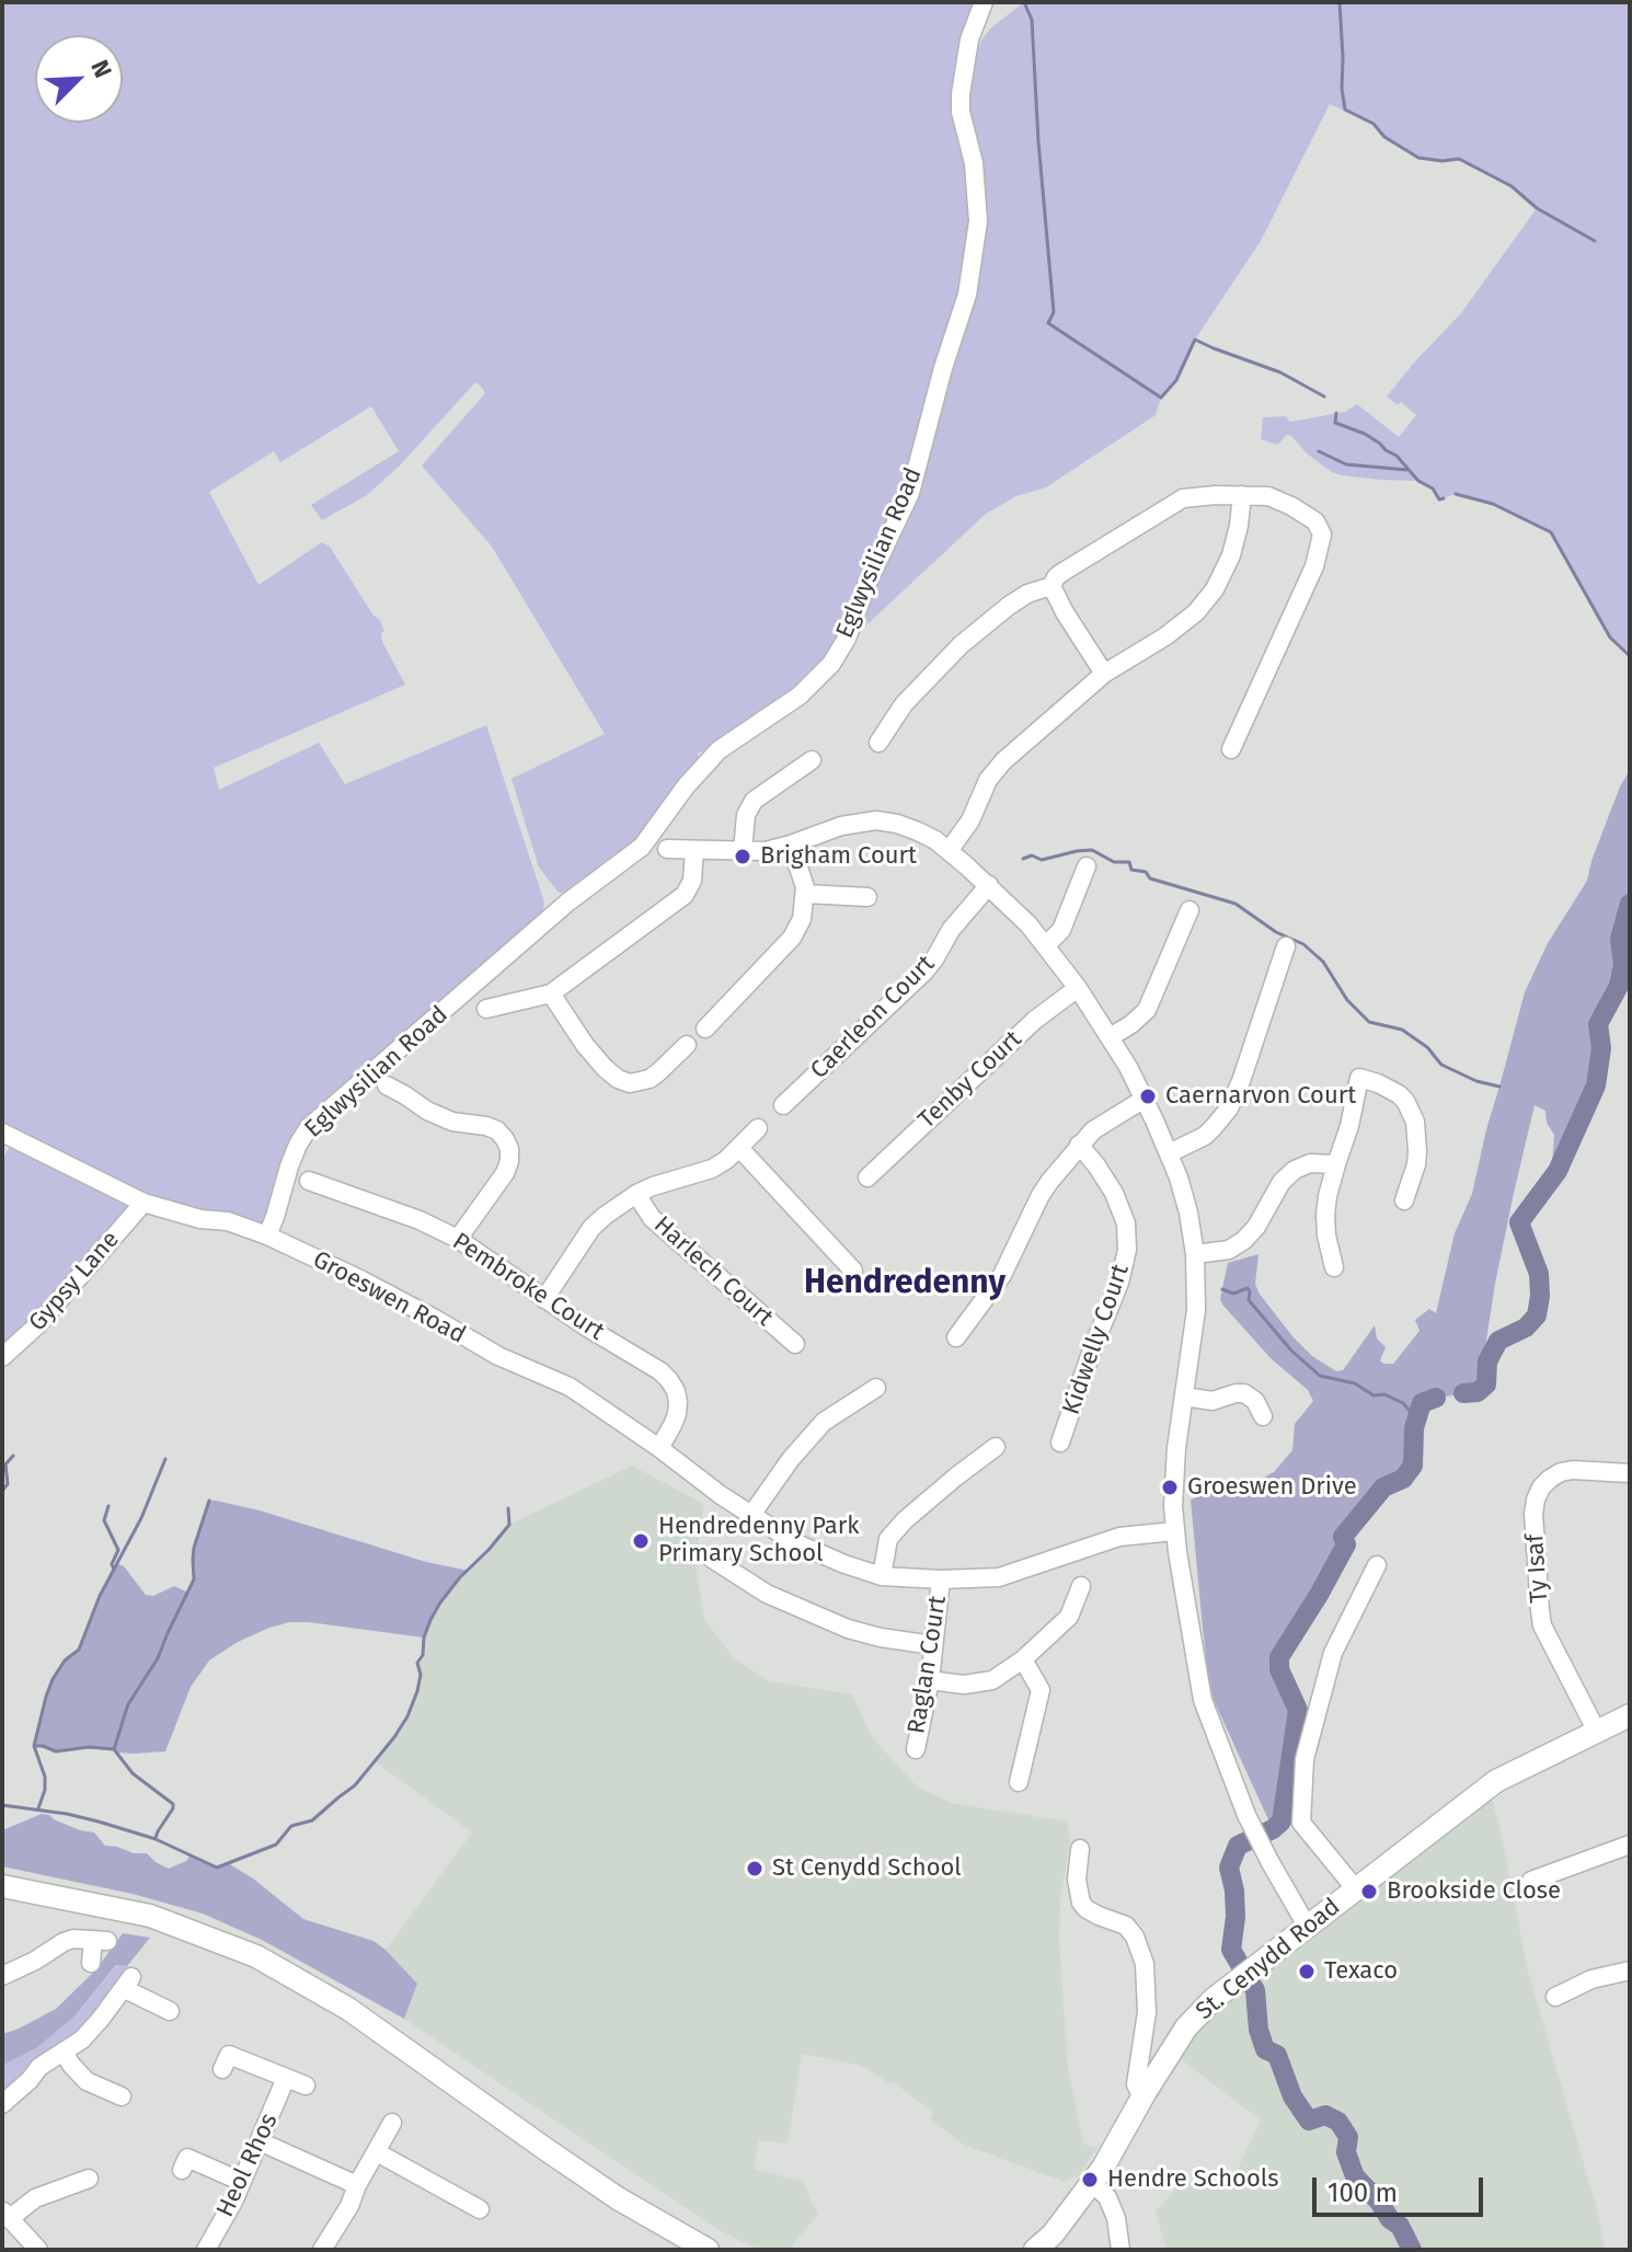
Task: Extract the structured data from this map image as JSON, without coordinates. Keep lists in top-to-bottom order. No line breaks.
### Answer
{"streets":{"main road":["St. Cenydd Road"],"street":["Eglwysilian Road","Caerleon Court","Tenby Court","Harlech Court","Gypsy Lane","Pembroke Court","Groeswen Road","Kidwelly Court","Ty Isaf","Raglan Court","Heol Rhos"]},"crossings":[["Eglwysilian Road","Groeswen Road"],["Gypsy Lane","Groeswen Road"],["Pembroke Court","Groeswen Road"],["Ty Isaf","St. Cenydd Road"]],"districts":["Hendredenny"],"places":["Brigham Court","Caernarvon Court","Groeswen Drive","Hendredenny Park Primary School","St Cenydd School","Brookside Close","Texaco","Hendre Schools"],"scale_bar":"100 m","north":"top right"}
